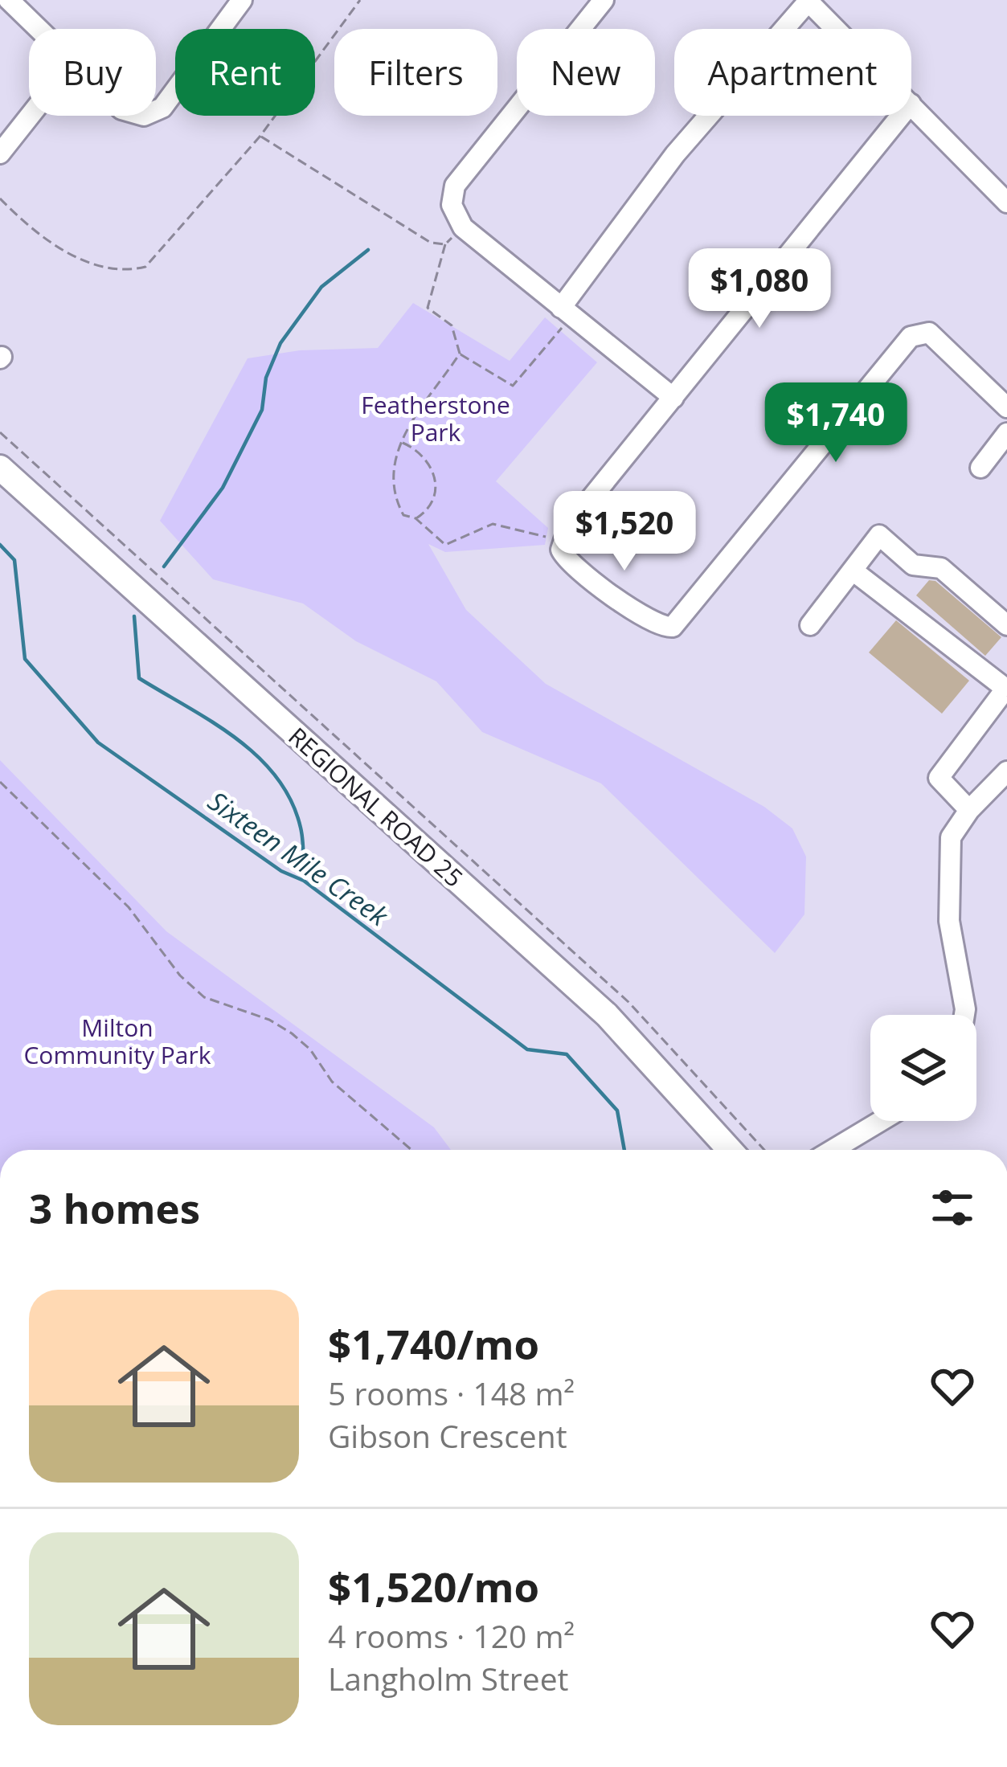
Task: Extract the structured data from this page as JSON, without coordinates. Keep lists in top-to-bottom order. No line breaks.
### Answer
{"streets":{"main road":["REGIONAL ROAD 25"]},"water":["Sixteen Mile Creek"],"parks":["Featherstone Park","Milton Community Park"],"page":{"chip":["Buy","Rent","Filters","New","Apartment"],"price":["$1,080","$1,740","$1,520"],"heading":"3 homes","list":[{"name":"$1,740/mo","note":"5 rooms · 148 m² · Gibson Crescent"},{"name":"$1,520/mo","note":"4 rooms · 120 m² · Langholm Street"}]}}
